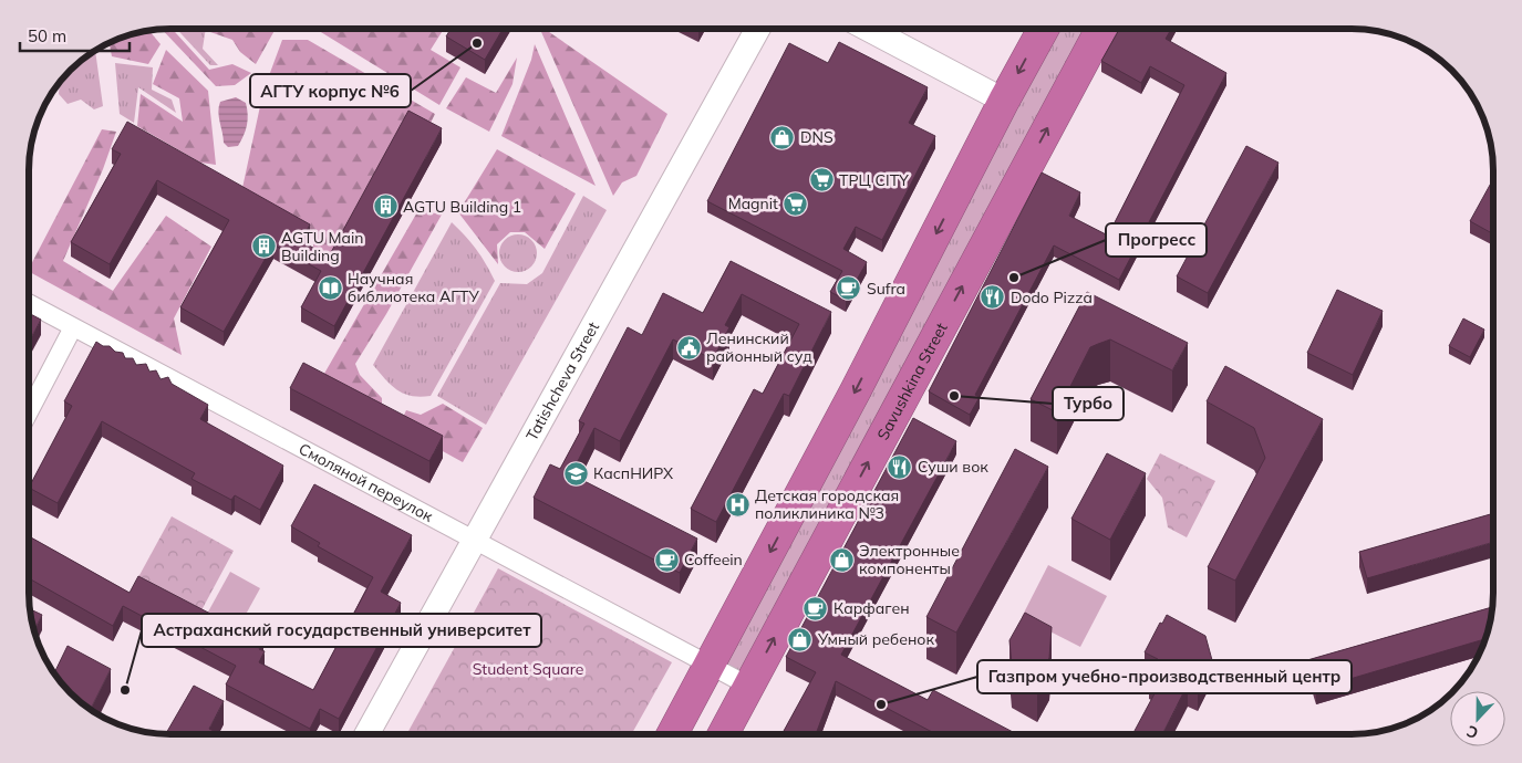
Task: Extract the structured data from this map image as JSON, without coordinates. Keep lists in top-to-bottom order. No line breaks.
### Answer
{"streets":{"highway":["Savushkina Street"],"main road":["Tatishcheva Street"],"street":["Смоляной переулок"]},"crossings":[["Tatishcheva Street","Смоляной переулок"],["Savushkina Street","Смоляной переулок"]],"parks":["Student Square"],"places":{"other":["АГТУ корпус №6","Прогресс","Турбо","Астраханский государственный университет","Газпром учебно-производственный центр"],"shop":["DNS","Электронные компоненты","Умный ребенок"],"supermarket":["ТРЦ CITY","Magnit"],"building":["AGTU Building 1","AGTU Main Building"],"library":["Научная библиотека АГТУ"],"cafe":["Sufra","Coffeein","Карфаген"],"restaurant":["Dodo Pizza","Суши вок"],"public building":["Ленинский районный суд"],"school or university":["КаспНИРХ"],"hospital":["Детская городская поликлиника №3"]},"scale_bar":"50 m","north":"bottom"}
